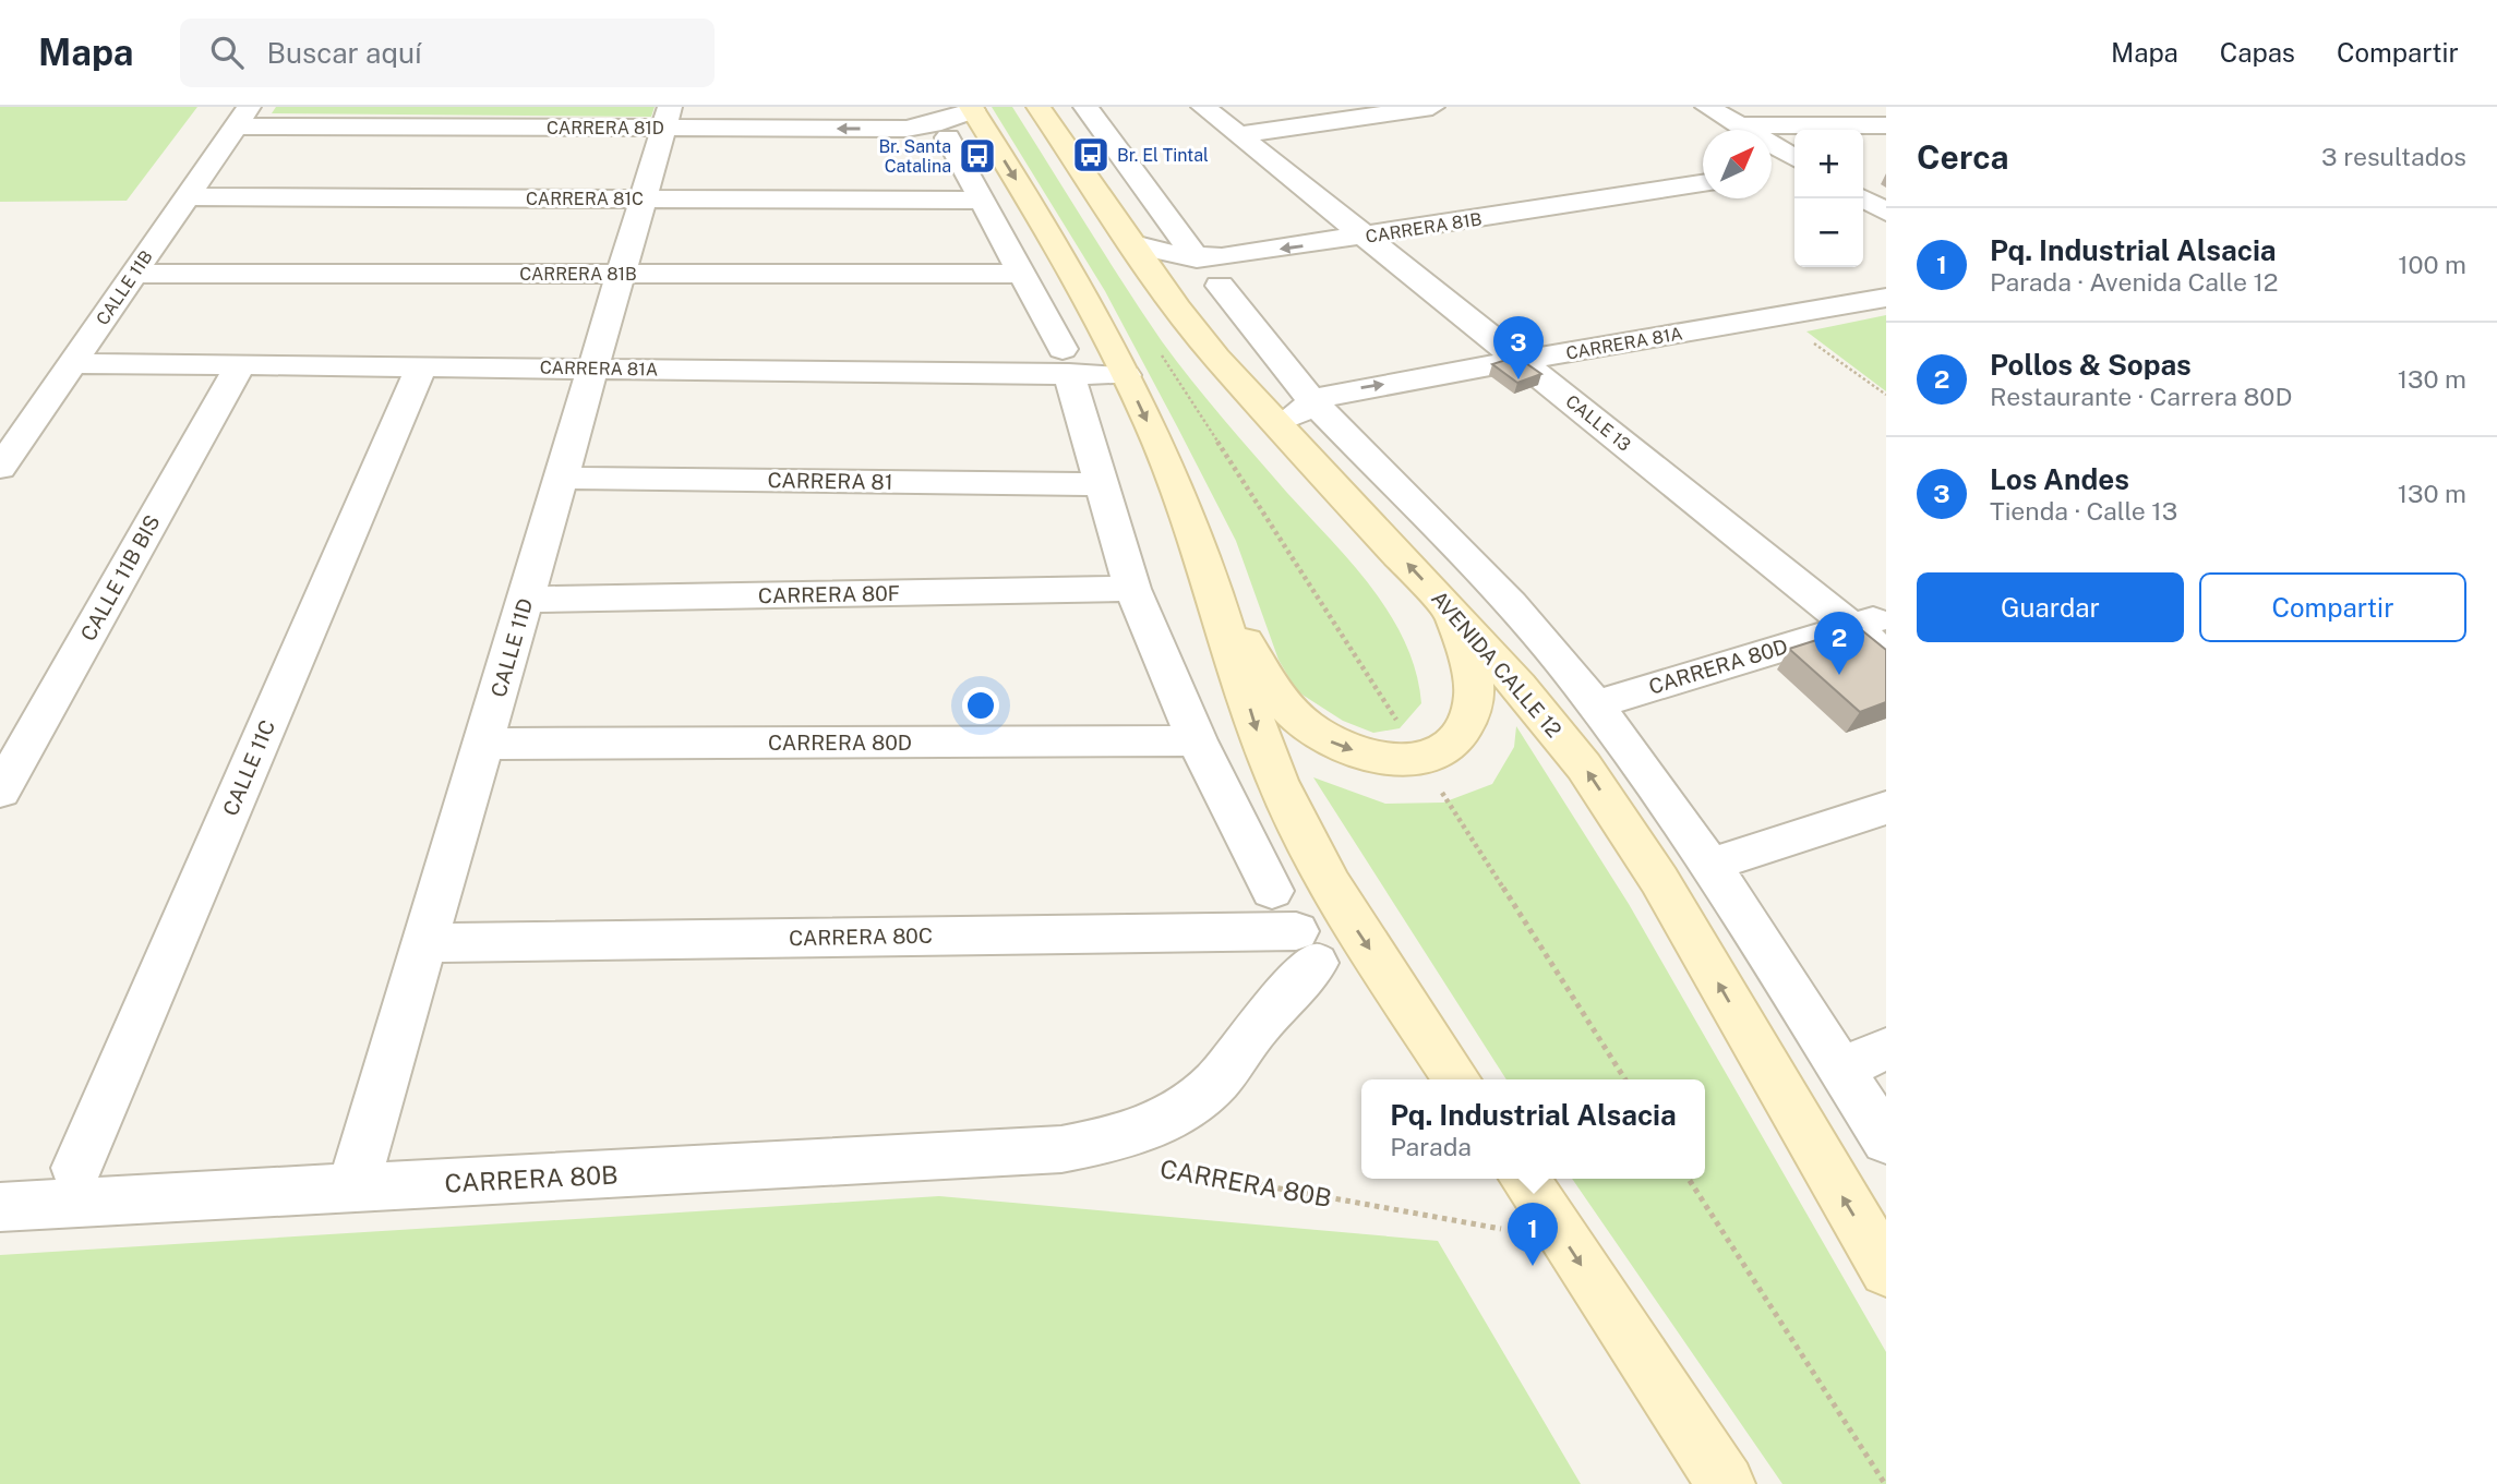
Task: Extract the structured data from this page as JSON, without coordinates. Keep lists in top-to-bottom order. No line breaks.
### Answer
{"streets":{"main road":["AVENIDA CALLE 12"],"street":["CARRERA 81D","CARRERA 81C","CARRERA 81B","CALLE 11B","CARRERA 81A","CALLE 13","CARRERA 81","CALLE 11B BIS","CARRERA 80F","CALLE 11D","CARRERA 80D","CALLE 11C","CARRERA 80C","CARRERA 80B"]},"crossings":[["CARRERA 81D","CALLE 11B"],["CARRERA 81D","CALLE 11D"],["CARRERA 81C","CALLE 11B"],["CARRERA 81C","CALLE 11D"],["CARRERA 81B","CALLE 11B"],["CARRERA 81B","CALLE 13"],["CARRERA 81B","CALLE 11D"],["CARRERA 81B","AVENIDA CALLE 12"],["CALLE 11B","CARRERA 81A"],["CARRERA 81A","CALLE 13"],["CARRERA 81A","CALLE 11B BIS"],["CARRERA 81A","CALLE 11D"],["CARRERA 81A","AVENIDA CALLE 12"],["CARRERA 81A","CALLE 11C"],["CALLE 13","CARRERA 80D"],["CARRERA 81","CALLE 11D"],["CARRERA 80F","CALLE 11D"],["CALLE 11D","CARRERA 80D"],["CALLE 11D","CARRERA 80C"],["CALLE 11D","CARRERA 80B"],["CARRERA 80C","CARRERA 80B"]],"one_way":["CARRERA 81D"],"places":{"bus stop":["Br. El Tintal","Br. Santa Catalina"]},"north":"top right","page":{"header":"Mapa","search":"Buscar aquí","nav":["Mapa","Capas","Compartir"],"heading":["Cerca","3 resultados"],"map_buttons":["+","−"],"list":[{"mark":"1","name":"Pq. Industrial Alsacia","note":"Parada · Avenida Calle 12","value":"100 m"},{"mark":"2","name":"Pollos & Sopas","note":"Restaurante · Carrera 80D","value":"130 m"},{"mark":"3","name":"Los Andes","note":"Tienda · Calle 13","value":"130 m"}],"pins":["3","2","1"],"buttons":["Guardar","Compartir"],"popup":["Pq. Industrial Alsacia","Parada"]}}
